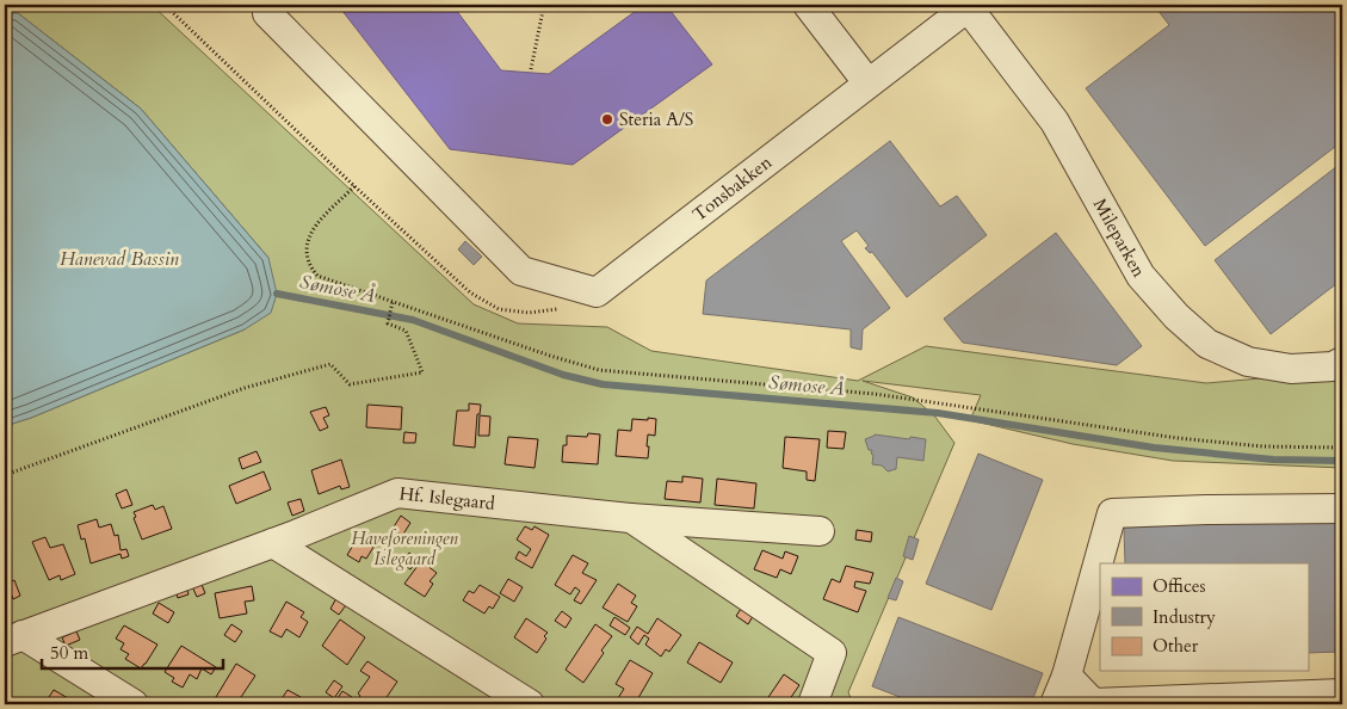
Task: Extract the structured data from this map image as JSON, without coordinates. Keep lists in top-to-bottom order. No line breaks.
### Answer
{"streets":{"street":["Tonsbakken","Mileparken","Hf. Islegaard"]},"crossings":[["Tonsbakken","Mileparken"]],"water":["Hanevad Bassin","Sømose Å"],"parks":["Haveforeningen Islegaard"],"places":["Steria A/S"],"legend":["Offices","Industry","Other"],"scale_bar":"50 m"}
